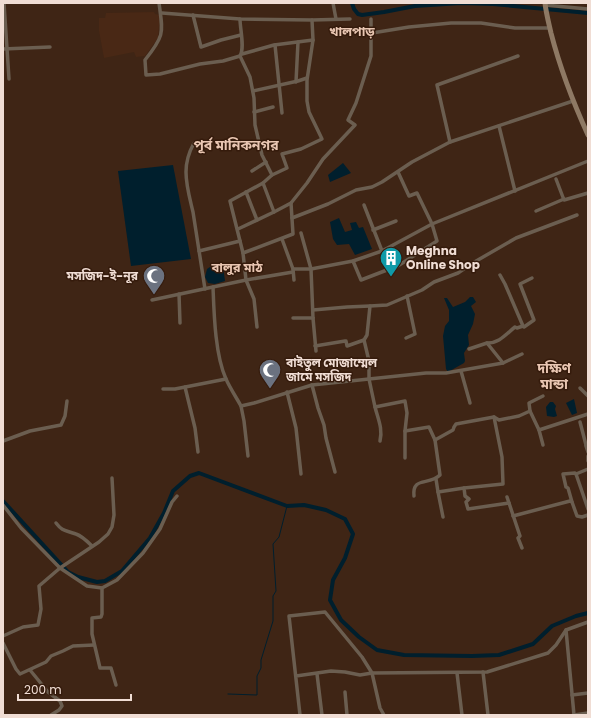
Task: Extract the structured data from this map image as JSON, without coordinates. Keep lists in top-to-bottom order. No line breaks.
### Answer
{"districts":["খালপাড়","পূর্ব মানিকনগর","বালুর মাঠ","দক্ষিণ মান্ডা"],"places":{"building":["Meghna Online Shop"],"mosque":["মসজিদ-ই-নূর","বাইতুল মোজাম্মেল জামে মসজিদ"]},"scale_bar":"200 m"}
